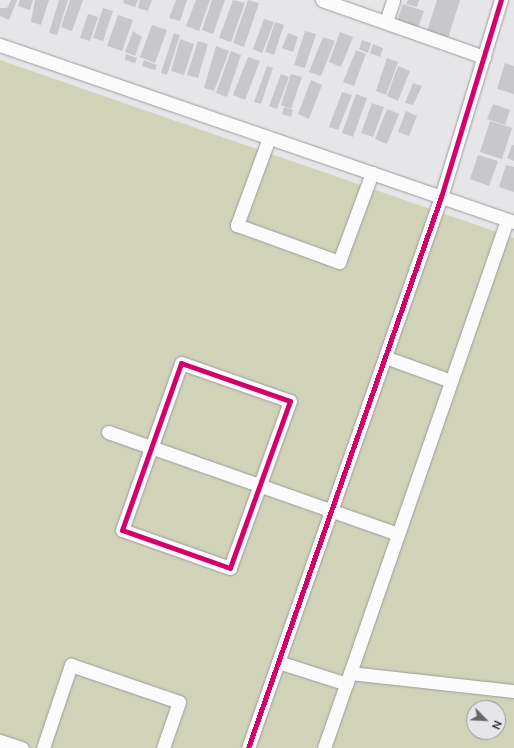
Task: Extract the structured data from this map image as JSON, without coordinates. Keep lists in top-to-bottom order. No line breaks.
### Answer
{"north":"bottom right"}
